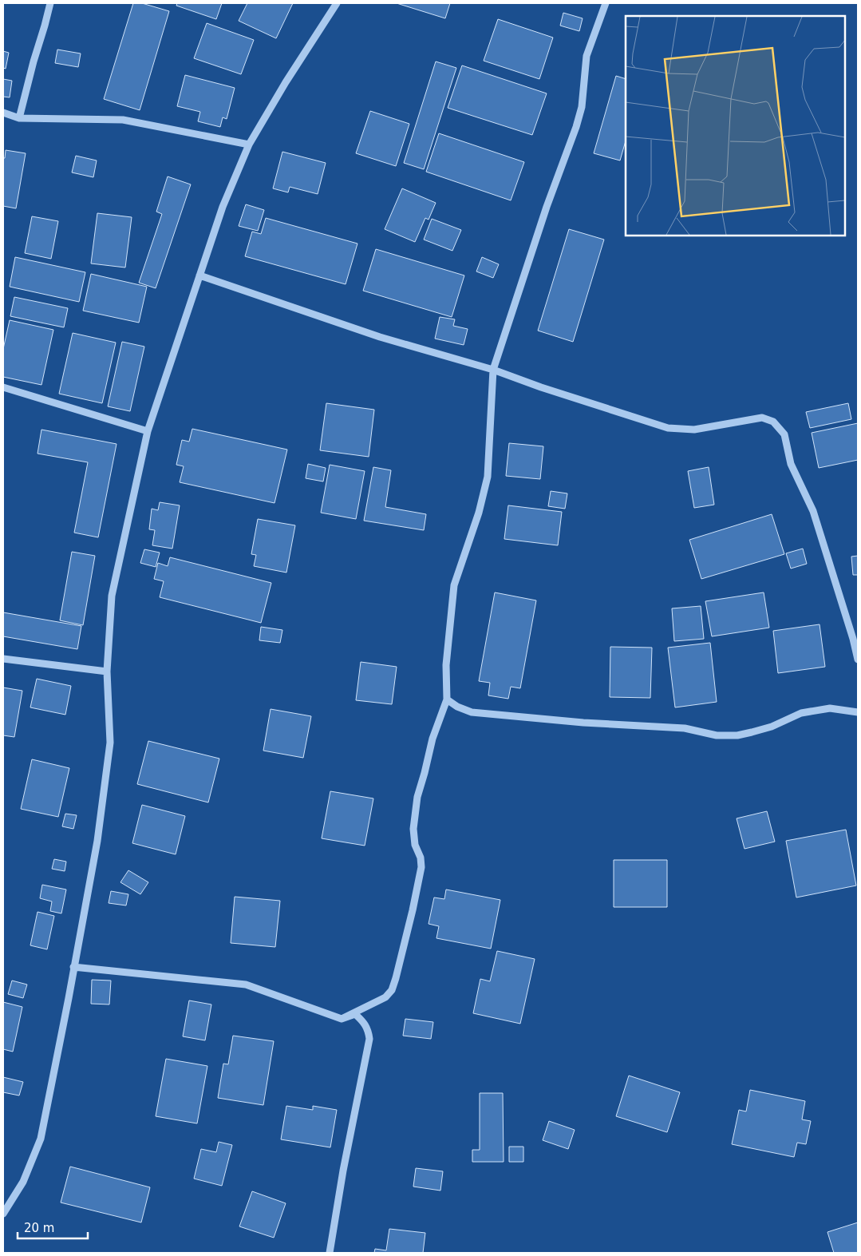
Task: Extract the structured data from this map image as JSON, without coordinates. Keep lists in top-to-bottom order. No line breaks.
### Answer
{"scale_bar":"20 m"}
